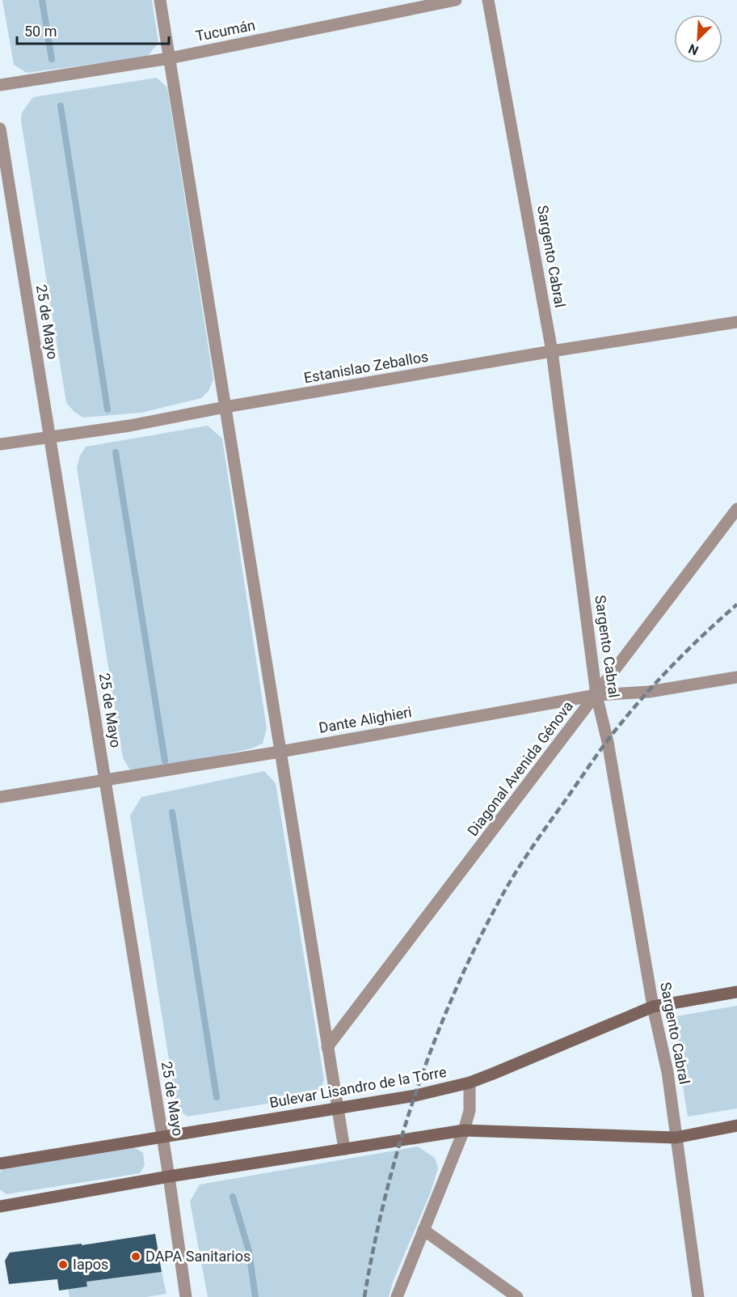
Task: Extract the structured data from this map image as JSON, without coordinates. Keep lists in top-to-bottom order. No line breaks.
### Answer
{"streets":{"main road":["Bulevar Lisandro de la Torre"],"street":["Tucumán","Sargento Cabral","25 de Mayo","Estanislao Zeballos","Dante Alighieri","Diagonal Avenida Génova"]},"crossings":[["Sargento Cabral","Estanislao Zeballos"],["Sargento Cabral","Dante Alighieri"],["Sargento Cabral","Diagonal Avenida Génova"],["Sargento Cabral","Bulevar Lisandro de la Torre"],["25 de Mayo","Estanislao Zeballos"],["25 de Mayo","Dante Alighieri"],["25 de Mayo","Bulevar Lisandro de la Torre"],["Dante Alighieri","Diagonal Avenida Génova"]],"places":["DAPA Sanitarios","Iapos"],"scale_bar":"50 m","north":"bottom left"}
